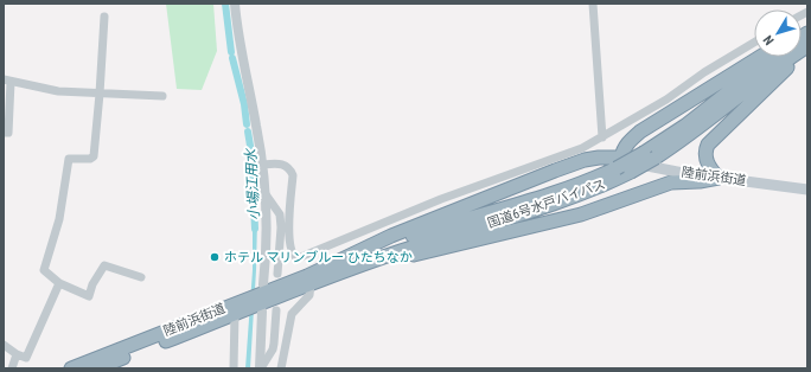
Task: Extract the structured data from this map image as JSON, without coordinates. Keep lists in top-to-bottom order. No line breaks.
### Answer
{"streets":{"highway":["陸前浜街道","国道6号水戸バイパス"]},"crossings":[["陸前浜街道","国道6号水戸バイパス"]],"water":["小場江用水"],"places":["ホテル マリンブルー ひたちなか"],"north":"bottom left"}
